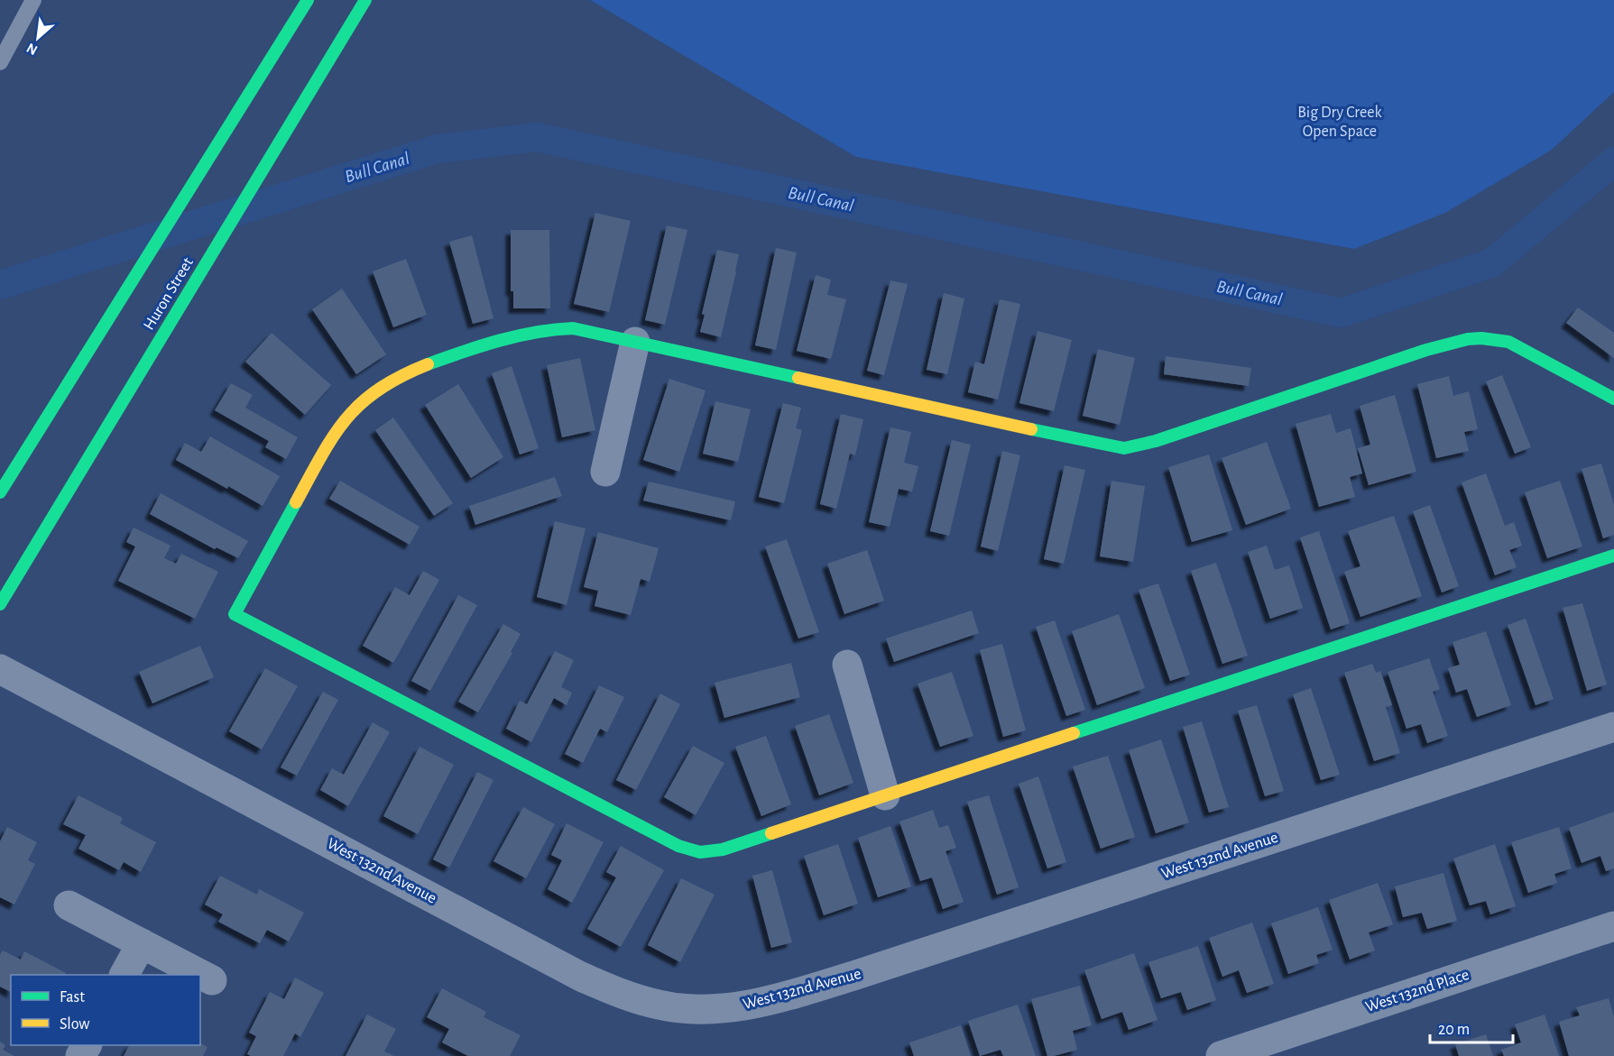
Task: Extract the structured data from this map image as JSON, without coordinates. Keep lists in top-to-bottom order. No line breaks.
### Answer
{"streets":{"street":["Huron Street","West 132nd Avenue","West 132nd Place"]},"water":["Bull Canal"],"parks":["Big Dry Creek Open Space"],"legend":["Fast","Slow"],"scale_bar":"20 m","north":"bottom left"}
